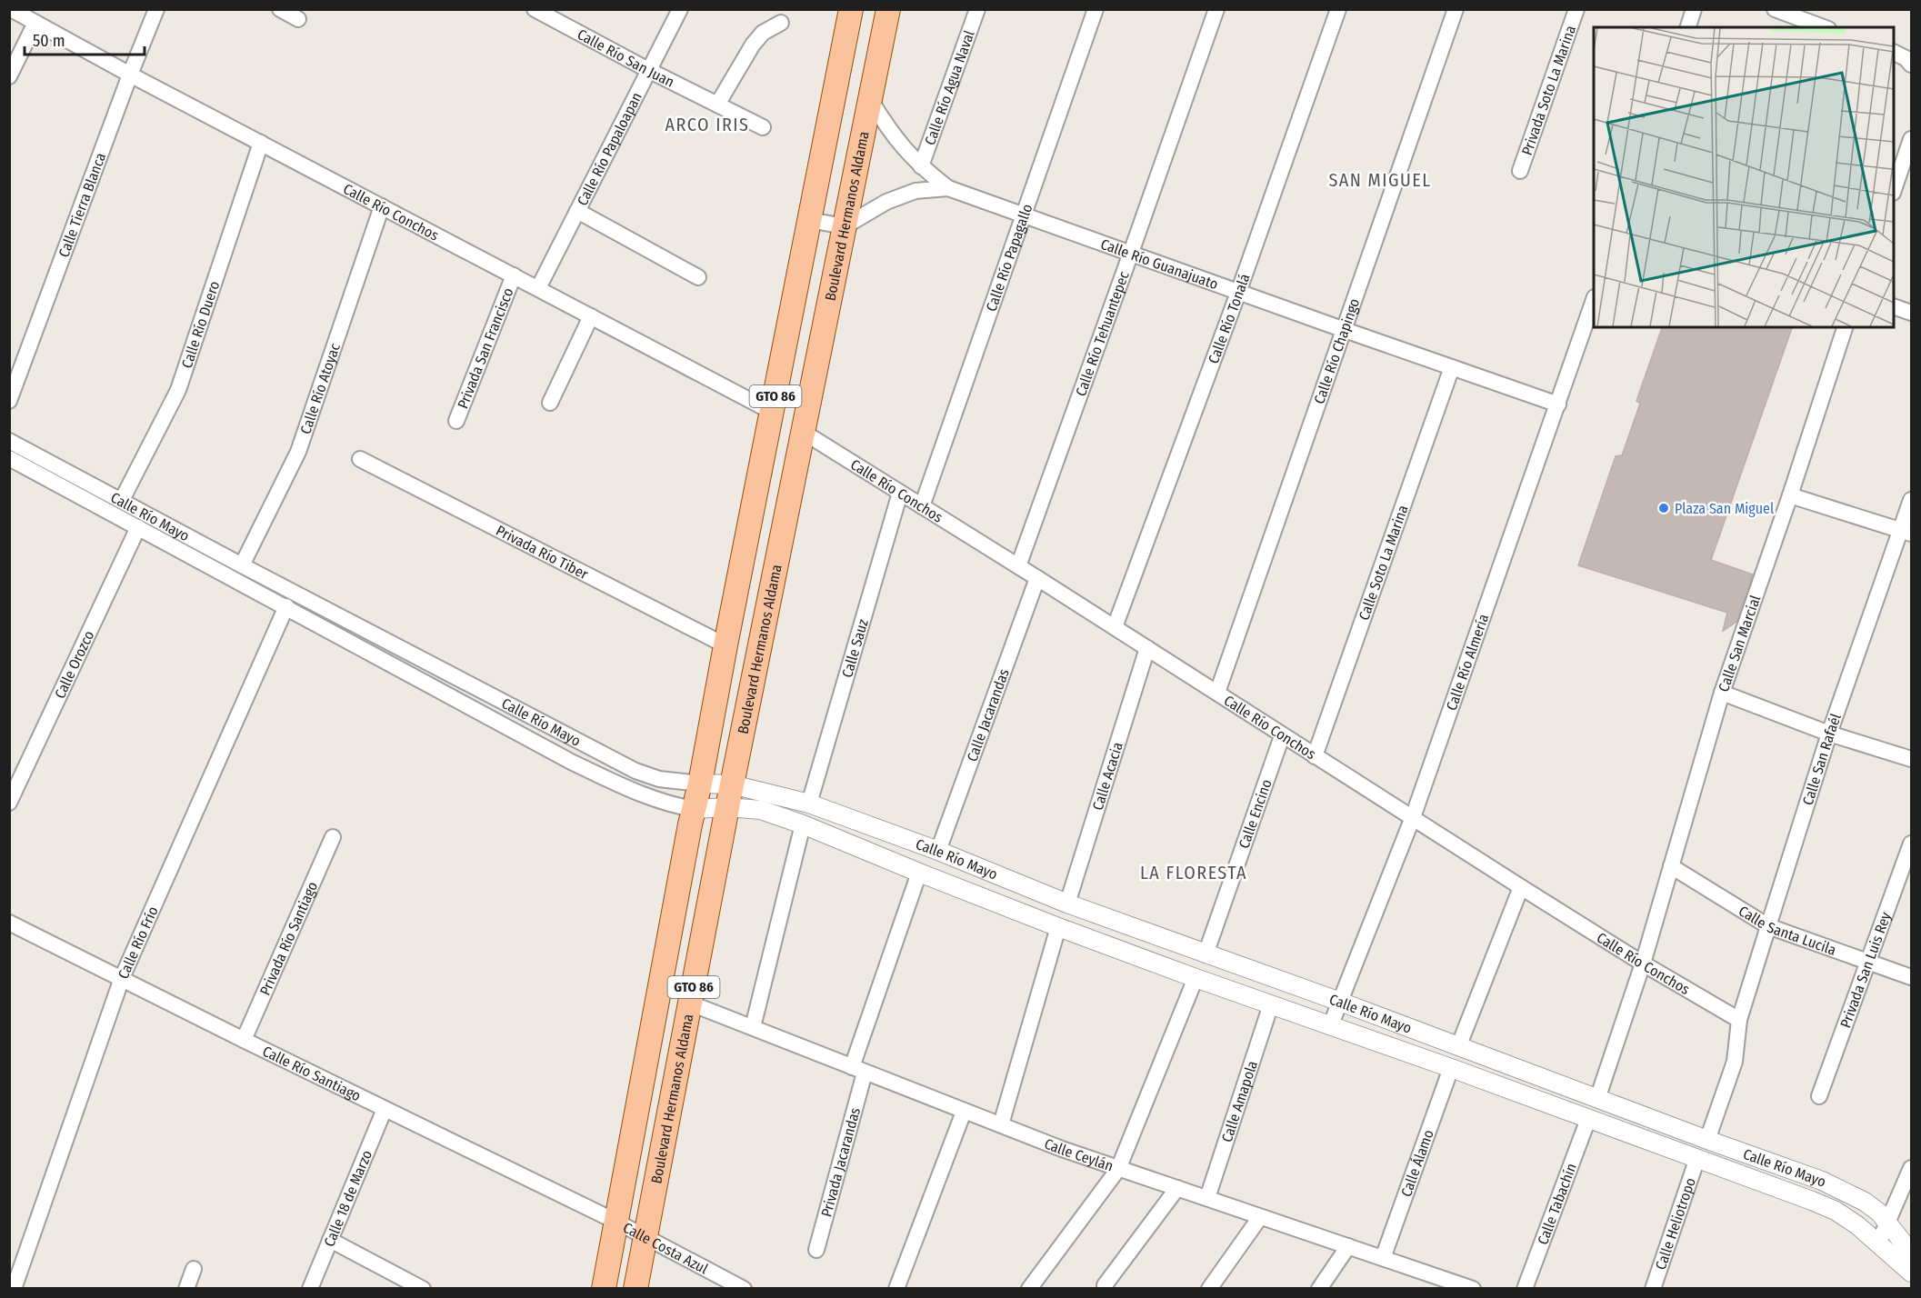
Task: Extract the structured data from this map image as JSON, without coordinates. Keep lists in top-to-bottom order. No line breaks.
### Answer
{"streets":{"main road":["Boulevard Hermanos Aldama","GTO 86"],"street":["Calle Río San Juan","Calle Río Agua Naval","Privada Soto La Marina","Calle Río Papaloapan","Calle Tierra Blanca","Calle Río Conchos","Calle Río Papagallo","Calle Río Guanajuato","Calle Río Tonalá","Calle Río Duero","Calle Río Tehuantepec","Privada San Francisco","Calle Río Chapingo","Calle Río Atoyac","Calle Río Mayo","Privada Río Tiber","Calle Soto La Marina","Calle San Marcial","Calle Sauz","Calle Río Almería","Calle Orozco","Calle Jacarandas","Calle San Rafaél","Calle Acacia","Calle Encino","Calle Santa Lucila","Privada Río Santiago","Calle Río Frío","Privada San Luis Rey","Calle Río Santiago","Calle Amapola","Calle Ceylán","Privada Jacarandas","Calle Álamo","Calle 18 de Marzo","Calle Tabachín","Calle Heliotropo","Calle Costa Azul"]},"crossings":[["Calle Río San Juan","Calle Río Papaloapan"],["Calle Río Agua Naval","Calle Río Guanajuato"],["Calle Río Papaloapan","Calle Río Conchos"],["Calle Tierra Blanca","Calle Río Conchos"],["Calle Río Conchos","Boulevard Hermanos Aldama"],["Calle Río Conchos","Calle Río Papagallo"],["Calle Río Conchos","Calle Río Tonalá"],["Calle Río Conchos","Calle Río Duero"],["Calle Río Conchos","Calle Río Tehuantepec"],["Calle Río Conchos","Privada San Francisco"],["Calle Río Conchos","Calle Río Chapingo"],["Calle Río Conchos","Calle Río Atoyac"],["Calle Río Conchos","GTO 86"],["Calle Río Conchos","Calle Soto La Marina"],["Calle Río Conchos","Calle San Marcial"],["Calle Río Conchos","Calle Sauz"],["Calle Río Conchos","Calle Río Almería"],["Calle Río Conchos","Calle Jacarandas"],["Calle Río Conchos","Calle San Rafaél"],["Calle Río Conchos","Calle Acacia"],["Calle Río Conchos","Calle Encino"],["Boulevard Hermanos Aldama","Calle Río Guanajuato"],["Boulevard Hermanos Aldama","Calle Río Mayo"],["Boulevard Hermanos Aldama","Calle Ceylán"],["Boulevard Hermanos Aldama","Calle Costa Azul"],["Calle Río Papagallo","Calle Río Guanajuato"],["Calle Río Guanajuato","Calle Río Tonalá"],["Calle Río Guanajuato","Calle Río Tehuantepec"],["Calle Río Guanajuato","Calle Río Chapingo"],["Calle Río Guanajuato","Calle Soto La Marina"],["Calle Río Guanajuato","Calle Río Almería"],["Calle Río Duero","Calle Río Mayo"],["Calle Río Atoyac","Calle Río Mayo"],["GTO 86","Calle Río Mayo"],["GTO 86","Privada Río Tiber"],["GTO 86","Calle Río Santiago"],["GTO 86","Calle Costa Azul"],["Calle Río Mayo","Calle Sauz"],["Calle Río Mayo","Calle Río Almería"],["Calle Río Mayo","Calle Orozco"],["Calle Río Mayo","Calle Jacarandas"],["Calle Río Mayo","Calle Acacia"],["Calle Río Mayo","Calle Encino"],["Calle Río Mayo","Calle Río Frío"],["Calle Río Mayo","Calle Amapola"],["Calle Río Mayo","Calle Álamo"],["Calle Río Mayo","Calle Tabachín"],["Calle Río Mayo","Calle Heliotropo"],["Calle San Marcial","Calle Santa Lucila"],["Calle San Rafaél","Calle Santa Lucila"],["Calle Santa Lucila","Privada San Luis Rey"],["Privada Río Santiago","Calle Río Santiago"],["Calle Río Frío","Calle Río Santiago"],["Calle Río Santiago","Calle 18 de Marzo"],["Calle Río Santiago","Calle Costa Azul"],["Calle Amapola","Calle Ceylán"],["Calle Ceylán","Privada Jacarandas"],["Calle Ceylán","Calle Álamo"]],"districts":["ARCO IRIS","SAN MIGUEL","LA FLORESTA"],"places":["Plaza San Miguel"],"scale_bar":"50 m"}
